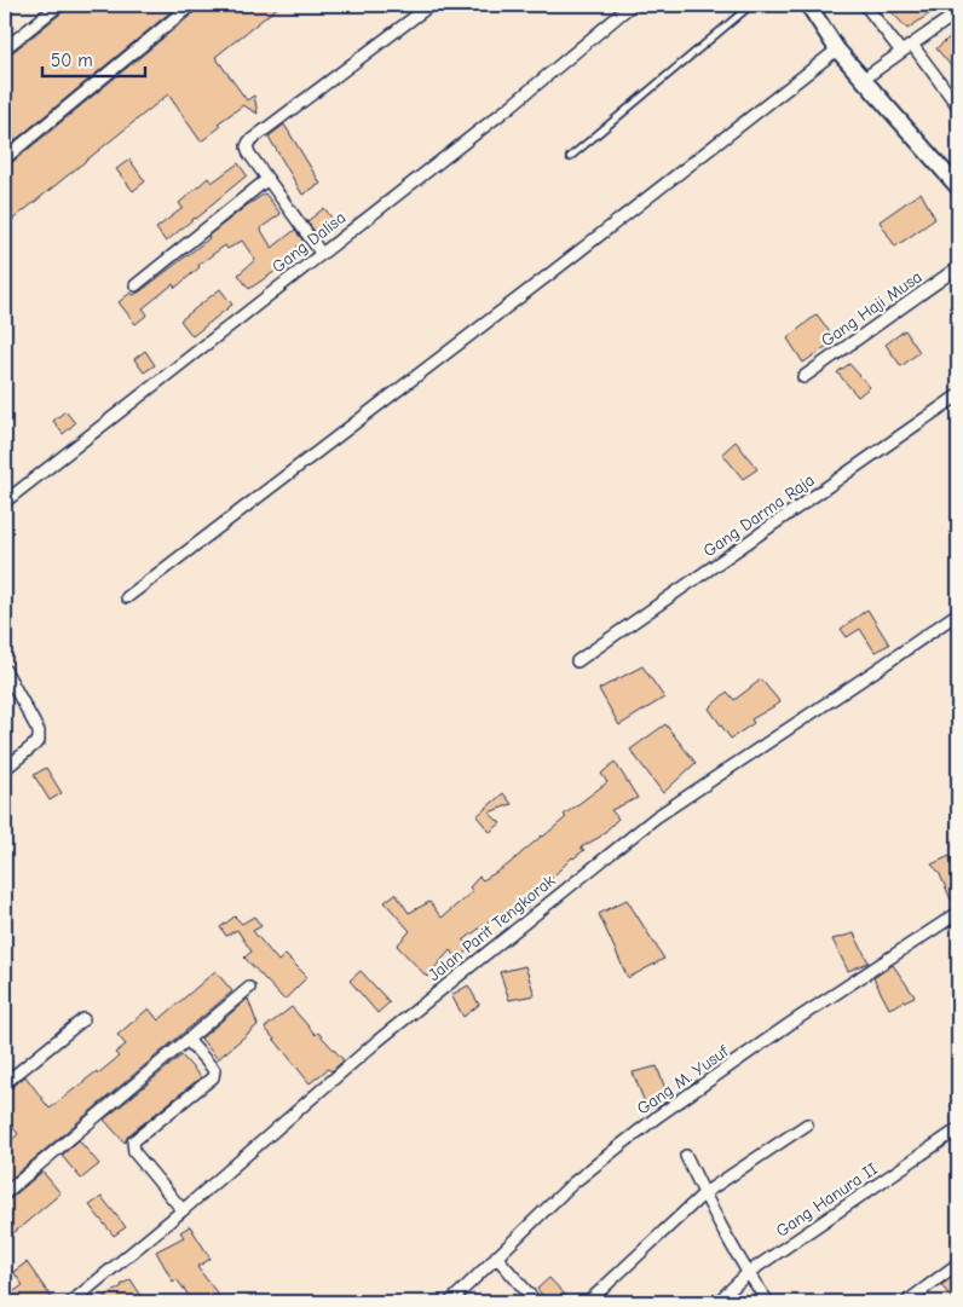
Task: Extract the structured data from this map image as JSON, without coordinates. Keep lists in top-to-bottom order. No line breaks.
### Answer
{"streets":{"street":["Gang Dalisa","Gang Haji Musa","Gang Darma Raja","Jalan Parit Tengkorak","Gang M. Yusuf","Gang Hanura II"]},"scale_bar":"50 m"}
